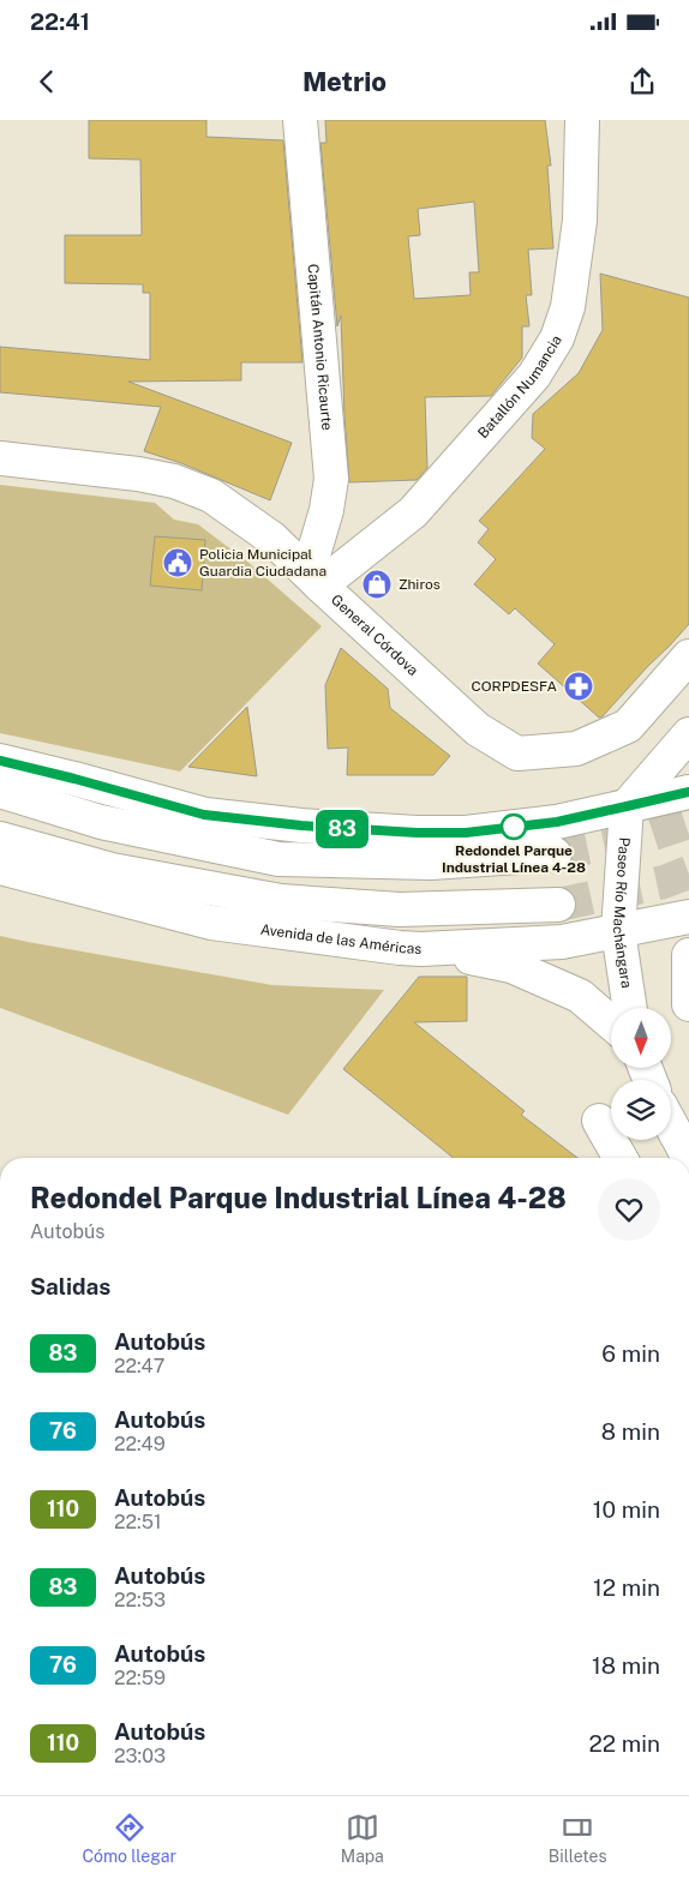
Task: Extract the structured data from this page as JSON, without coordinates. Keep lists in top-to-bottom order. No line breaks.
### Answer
{"streets":{"main road":["Capitán Antonio Ricaurte","Batallón Numancia","General Córdova","Paseo Río Machángara","Avenida de las Américas"]},"crossings":[["Capitán Antonio Ricaurte","Batallón Numancia"],["Capitán Antonio Ricaurte","General Córdova"],["Batallón Numancia","General Córdova"],["Paseo Río Machángara","Avenida de las Américas"]],"places":{"public building":["Policia Municipal Guardia Ciudadana"],"shop":["Zhiros"],"pharmacy":["CORPDESFA"],"other":["Redondel Parque Industrial Línea 4-28"]},"lines":["bus line 83"],"north":"bottom","page":{"status":"22:41","header":"Metrio","on_map":"83","heading":[["Redondel Parque Industrial Línea 4-28","Autobús"],"Salidas"],"list":[{"mark":"83","name":"Autobús","note":"22:47","value":"6 min"},{"mark":"76","name":"Autobús","note":"22:49","value":"8 min"},{"mark":"110","name":"Autobús","note":"22:51","value":"10 min"},{"mark":"83","name":"Autobús","note":"22:53","value":"12 min"},{"mark":"76","name":"Autobús","note":"22:59","value":"18 min"},{"mark":"110","name":"Autobús","note":"23:03","value":"22 min"}],"tabs":["Cómo llegar","Mapa","Billetes"]}}
